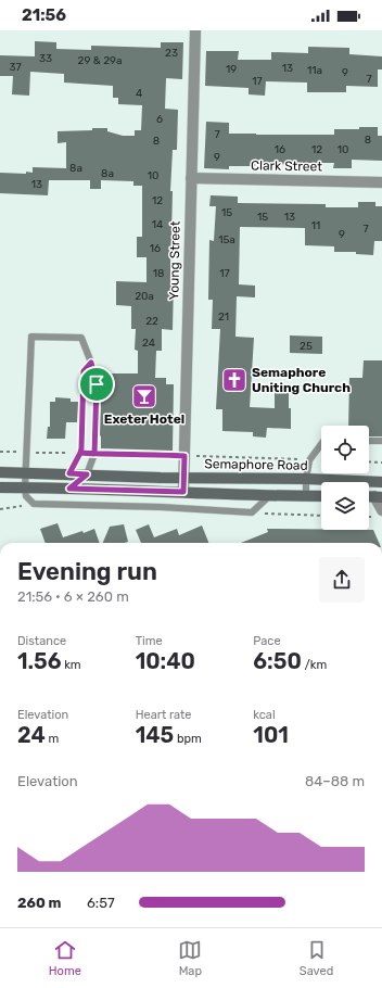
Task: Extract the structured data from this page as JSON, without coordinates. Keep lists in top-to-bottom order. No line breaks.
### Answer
{"streets":{"main road":["Semaphore Road"],"street":["Clark Street","Young Street"]},"crossings":[["Clark Street","Young Street"],["Young Street","Semaphore Road"]],"places":{"church":["Semaphore Uniting Church"],"bar":["Exeter Hotel"]},"house_numbers":["23","33","29 & 29a","37","13","19","11a","9","7","17","4","6","7","8","8","16","12","10","9","8a","8a","10","13","12","15","15","13","14","11","7","9","15a","16","18","17","20a","21","22","24","25"],"page":{"status":"21:56","heading":["Evening run","21:56 · 6 × 260 m"],"stats":[["Distance","1.56 km"],["Time","10:40"],["Pace","6:50 /km"],["Elevation","24 m"],["Heart rate","145 bpm"],["kcal","101"]],"chart":["Elevation","84–88 m"],"list":[{"name":"260 m","note":"6:57"}],"tabs":["Home","Map","Saved"]}}
